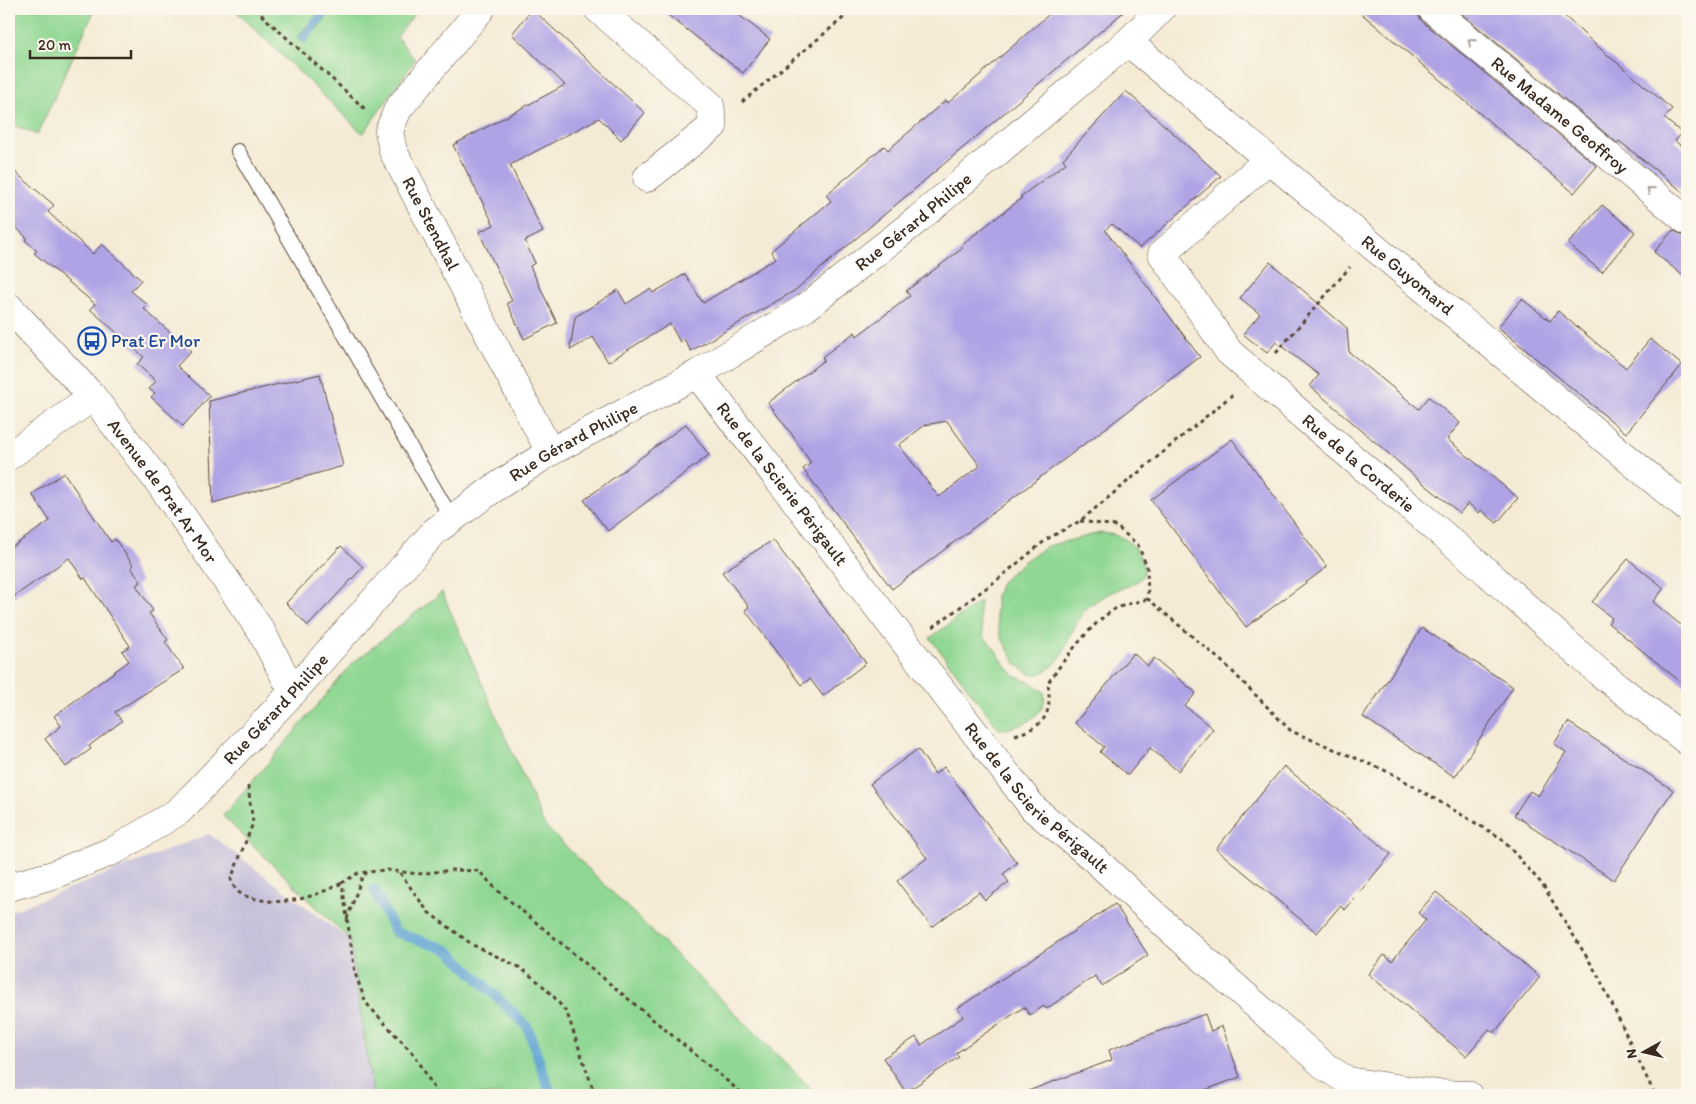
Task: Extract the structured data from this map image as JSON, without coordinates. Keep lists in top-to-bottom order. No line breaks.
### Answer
{"streets":{"street":["Rue Madame Geoffroy","Rue Gérard Philipe","Rue Stendhal","Rue Guyomard","Rue de la Corderie","Rue de la Scierie Périgault","Avenue de Prat Ar Mor"]},"crossings":[["Rue Gérard Philipe","Rue Stendhal"],["Rue Gérard Philipe","Rue Guyomard"],["Rue Gérard Philipe","Rue de la Scierie Périgault"],["Rue Gérard Philipe","Avenue de Prat Ar Mor"],["Rue Guyomard","Rue de la Corderie"]],"one_way":["Rue Madame Geoffroy"],"places":{"bus stop":["Prat Er Mor"]},"scale_bar":"20 m","north":"left"}
